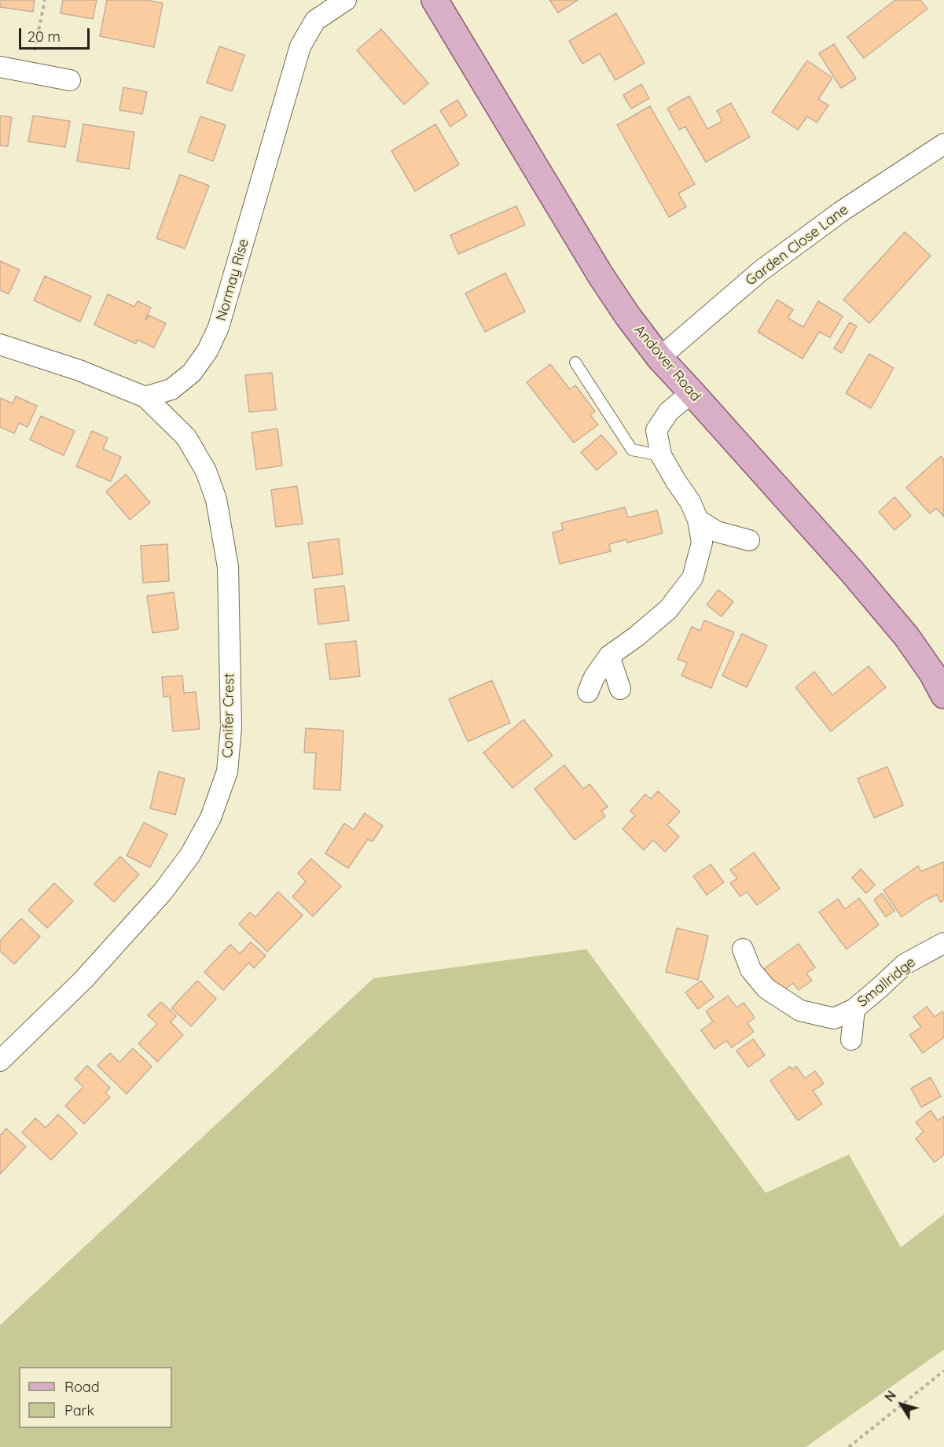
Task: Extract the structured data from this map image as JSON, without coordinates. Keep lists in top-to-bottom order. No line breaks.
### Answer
{"streets":{"main road":["Andover Road"],"street":["Garden Close Lane","Normay Rise","Conifer Crest","Smallridge"]},"crossings":[["Garden Close Lane","Andover Road"],["Normay Rise","Conifer Crest"]],"legend":["Road","Park"],"scale_bar":"20 m","north":"top left"}
